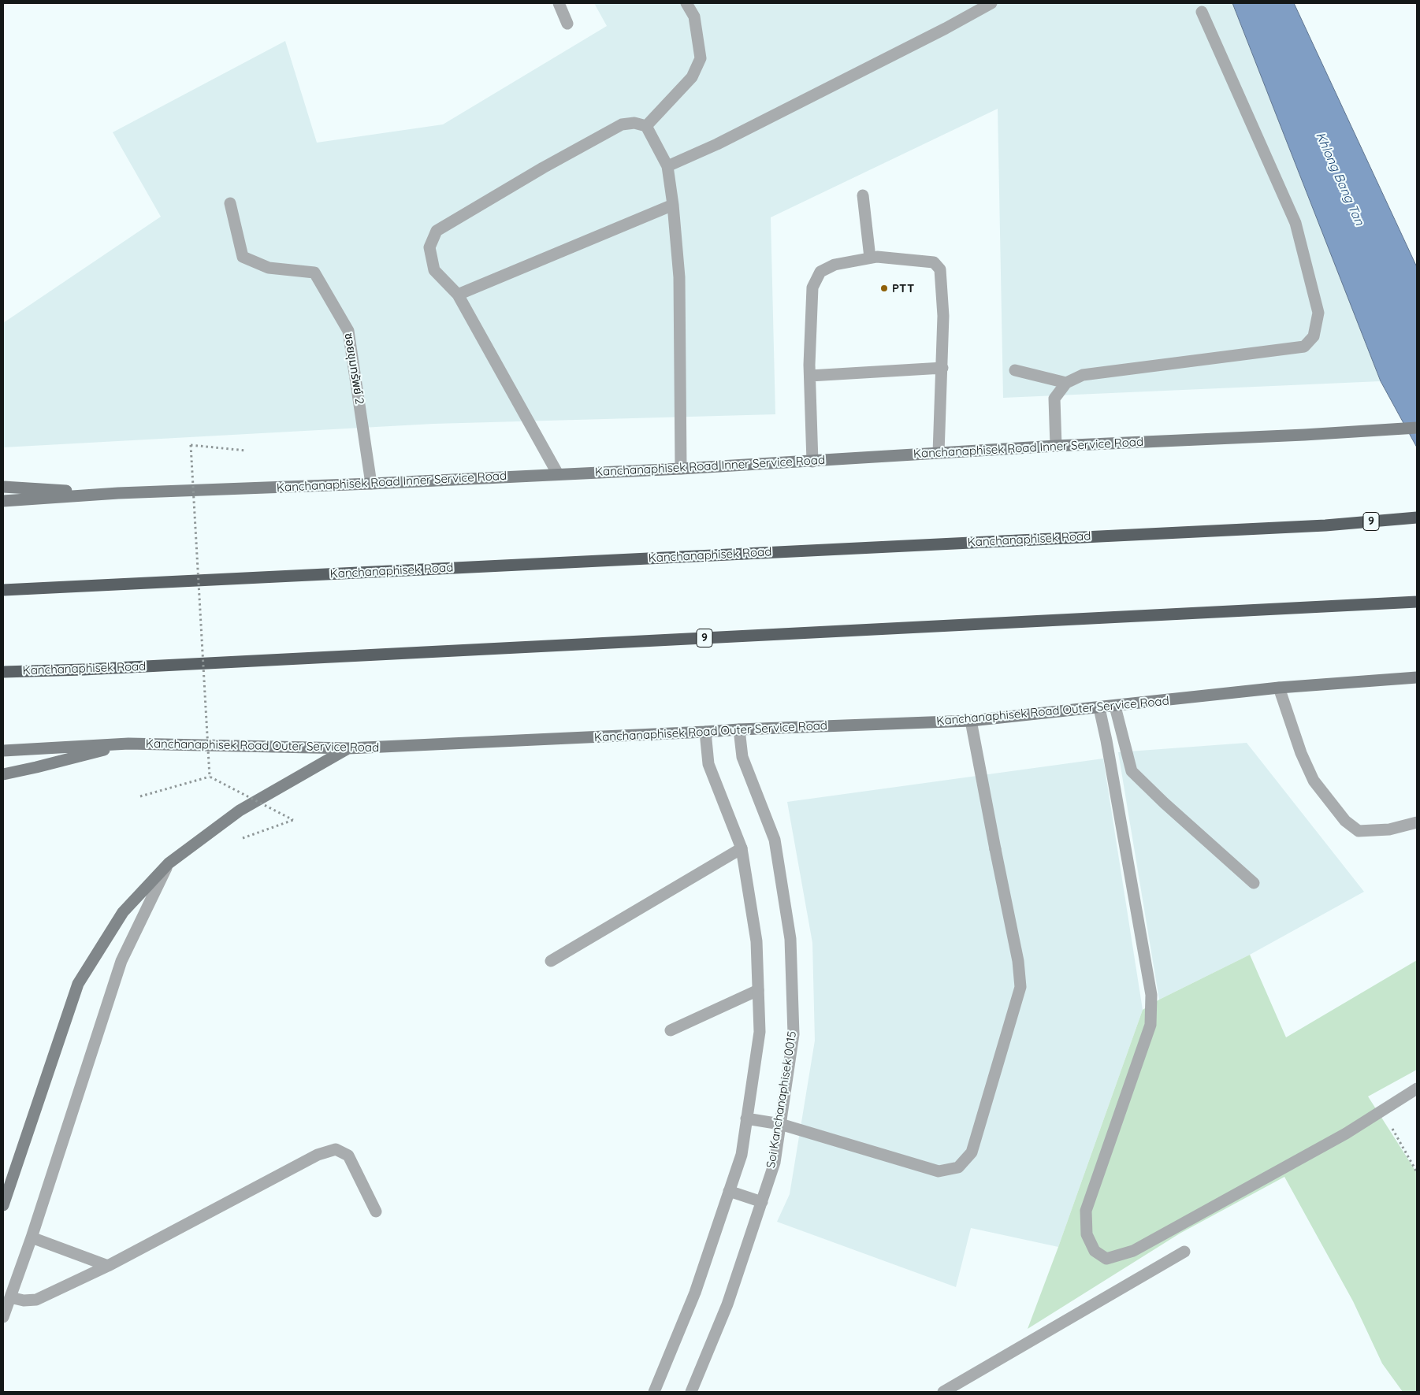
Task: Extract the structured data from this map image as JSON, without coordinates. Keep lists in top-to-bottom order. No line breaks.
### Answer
{"streets":{"highway":["9","Kanchanaphisek Road"],"main road":["Kanchanaphisek Road Inner Service Road","Kanchanaphisek Road Outer Service Road"],"street":["ซอยขุมทรัพย์ 2","Soi Kanchanaphisek 0015"]},"crossings":[["ซอยขุมทรัพย์ 2","Kanchanaphisek Road Inner Service Road"],["Kanchanaphisek Road Outer Service Road","Soi Kanchanaphisek 0015"]],"water":["Khlong Bang Tan"],"places":["PTT"]}
